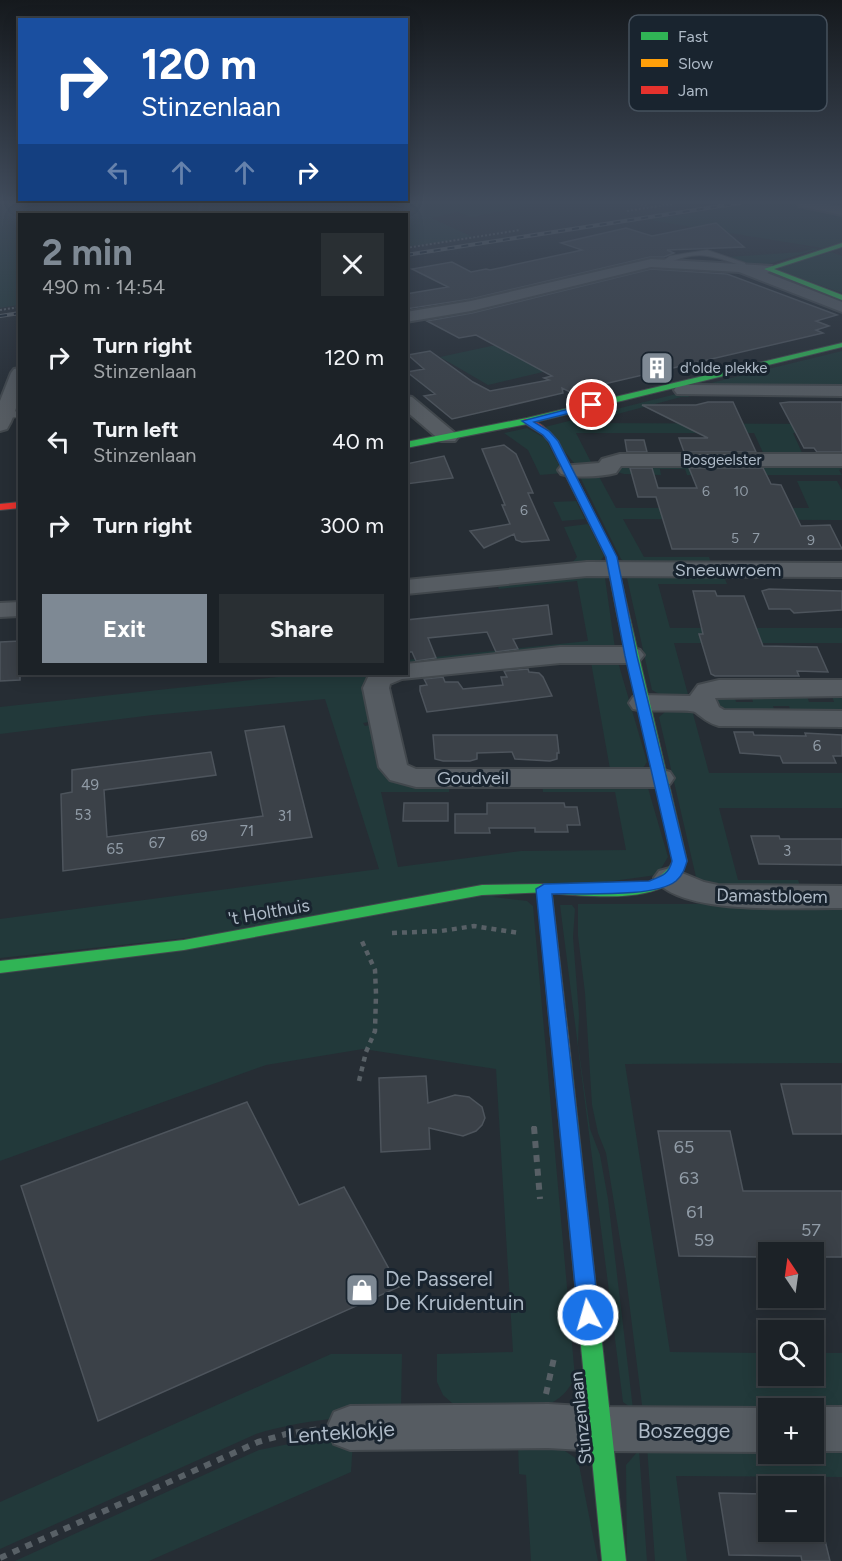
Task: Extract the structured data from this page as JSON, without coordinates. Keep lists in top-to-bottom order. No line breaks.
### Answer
{"streets":{"street":["Bosgeelster","Sneeuwroem","Goudveil","Damastbloem","'t Holthuis","Stinzenlaan","Boszegge","Lenteklokje"]},"crossings":[["'t Holthuis","Stinzenlaan"],["Stinzenlaan","Boszegge"],["Stinzenlaan","Lenteklokje"],["Boszegge","Lenteklokje"]],"places":{"building":["d'olde plekke"],"shop":["De Passerel De Kruidentuin"]},"house_numbers":["6","10","6","5","7","9","6","49","53","31","71","69","67","65","3","65","63","61","57","59"],"legend":["Fast","Slow","Jam"],"north":"top","page":{"turn":["120 m","Stinzenlaan"],"heading":["2 min","490 m · 14:54"],"list":[{"name":"Turn right","note":"Stinzenlaan","value":"120 m"},{"name":"Turn left","note":"Stinzenlaan","value":"40 m"},{"name":"Turn right","value":"300 m"}],"buttons":["Exit","Share"],"map_buttons":["+","−"]}}
